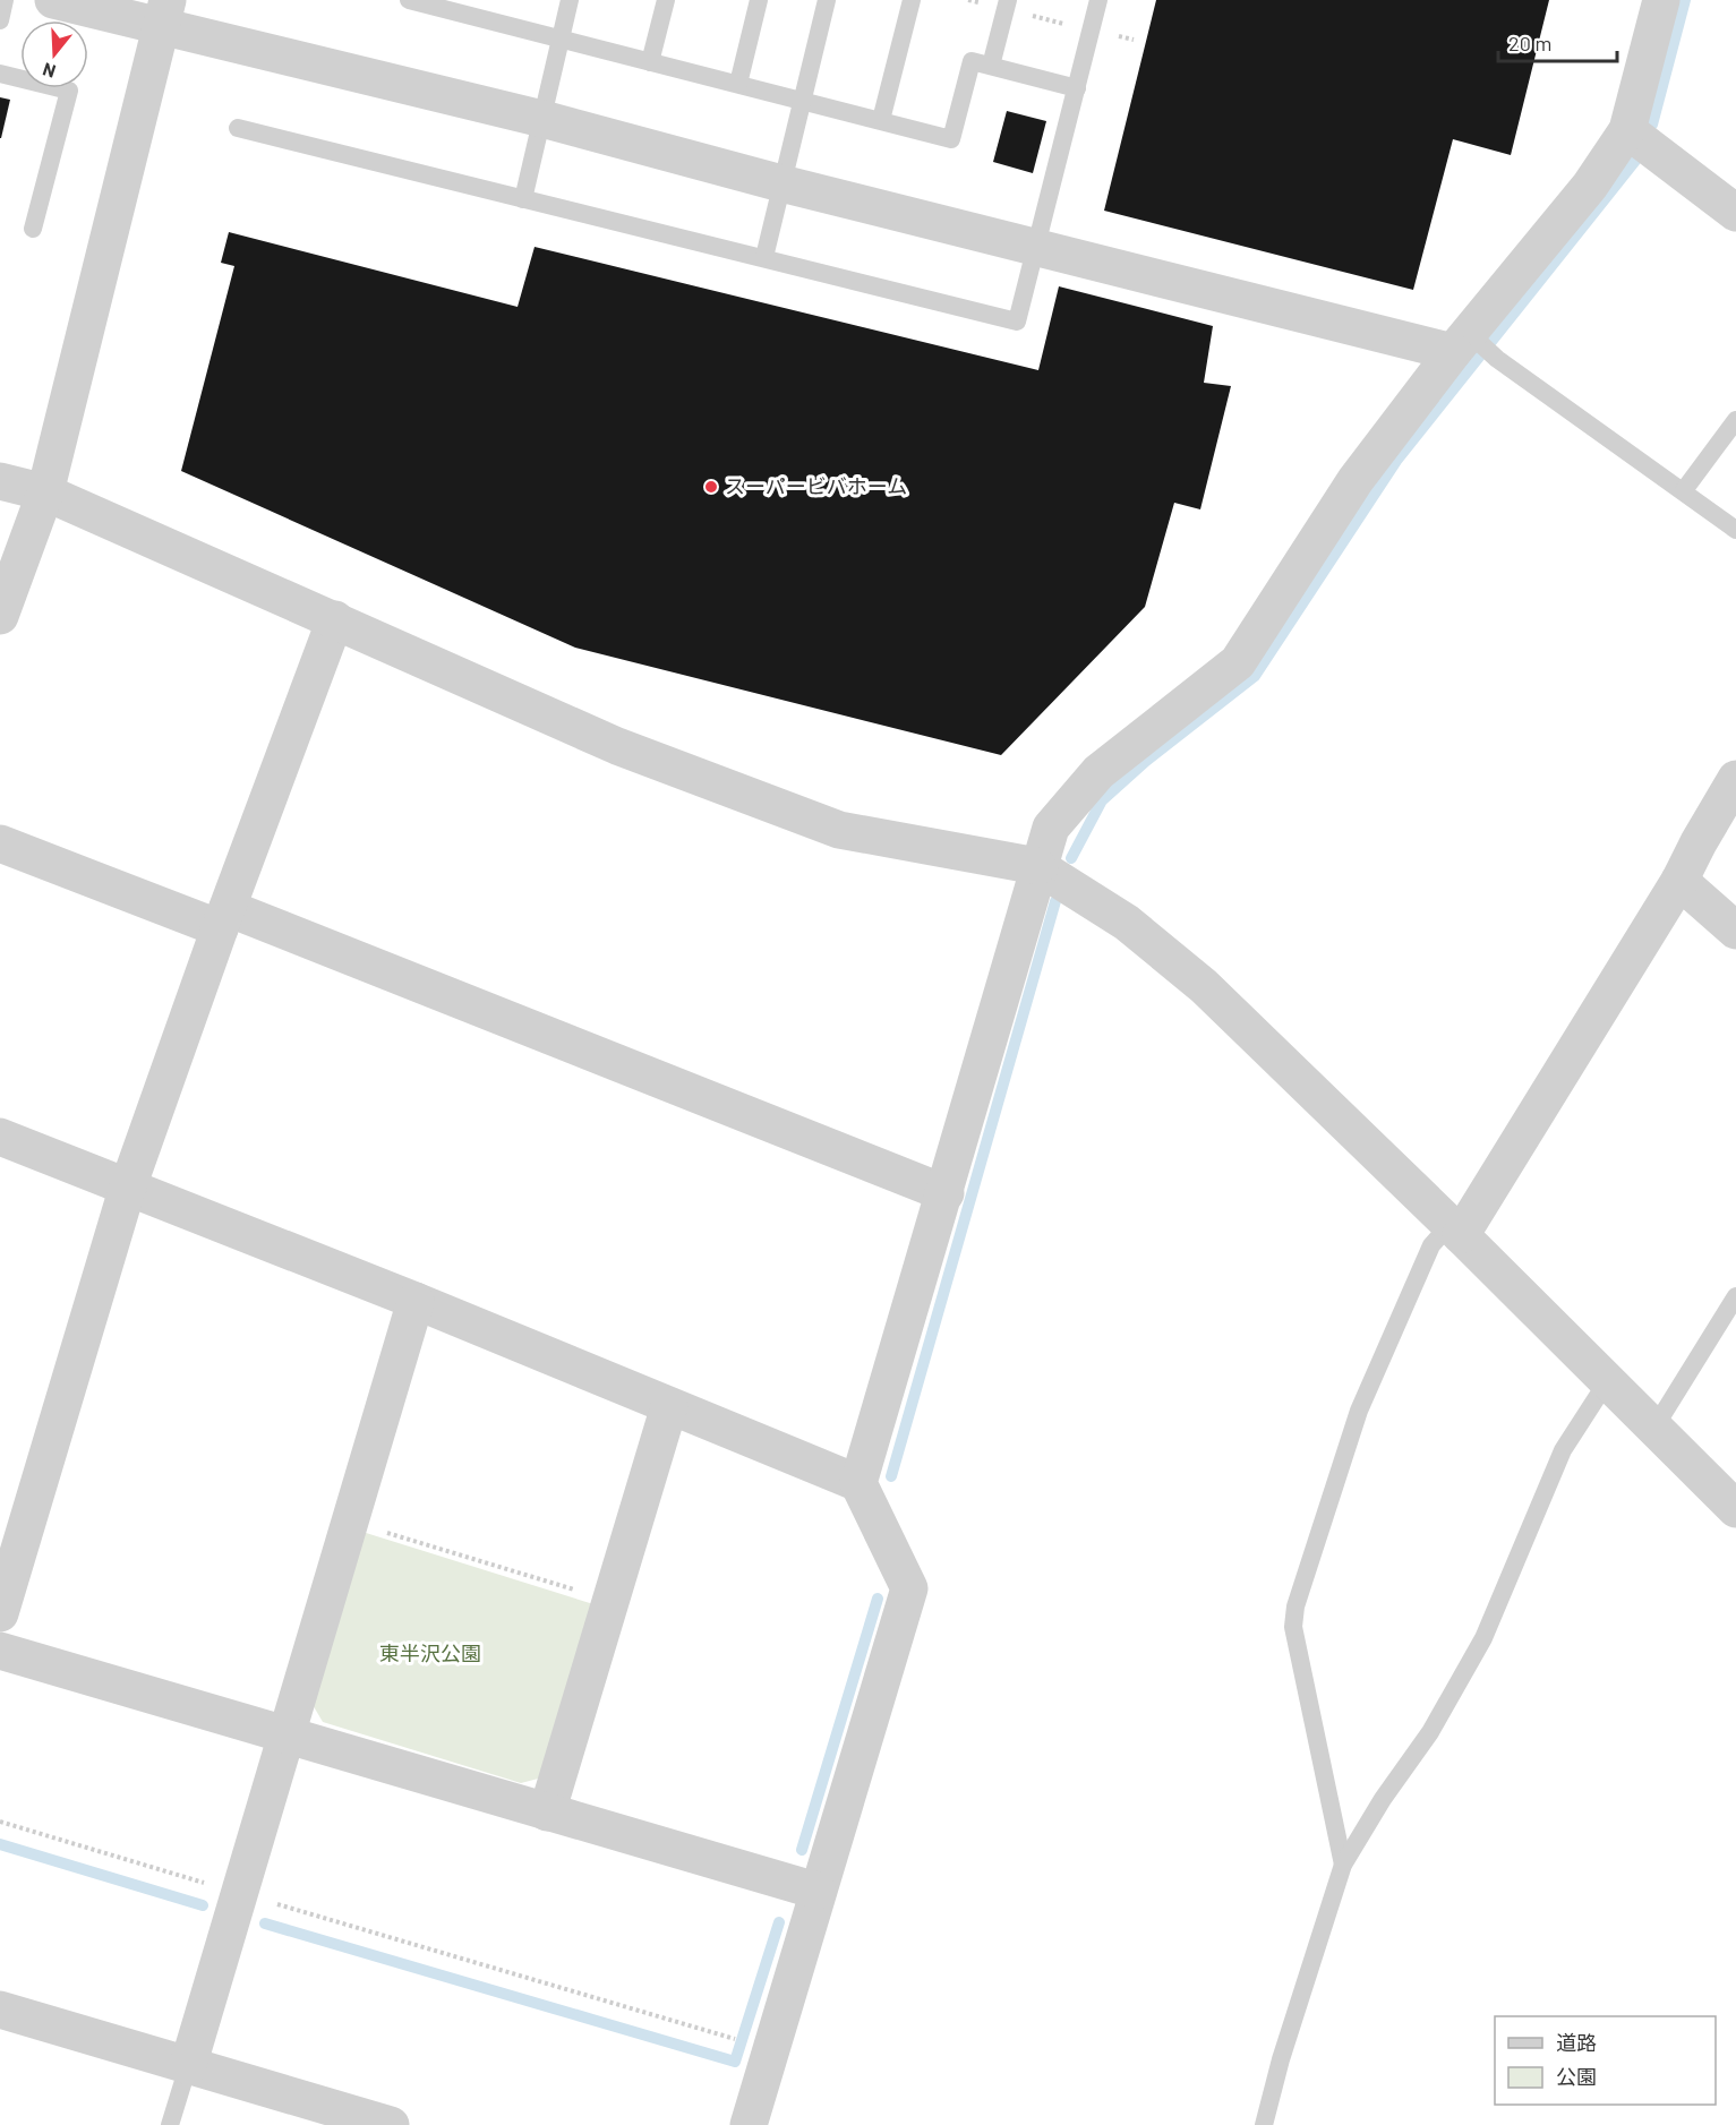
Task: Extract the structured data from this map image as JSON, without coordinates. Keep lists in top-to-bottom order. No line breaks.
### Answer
{"parks":["東半沢公園"],"places":["スーパービバホーム"],"legend":["道路","公園"],"scale_bar":"20 m","north":"bottom"}
